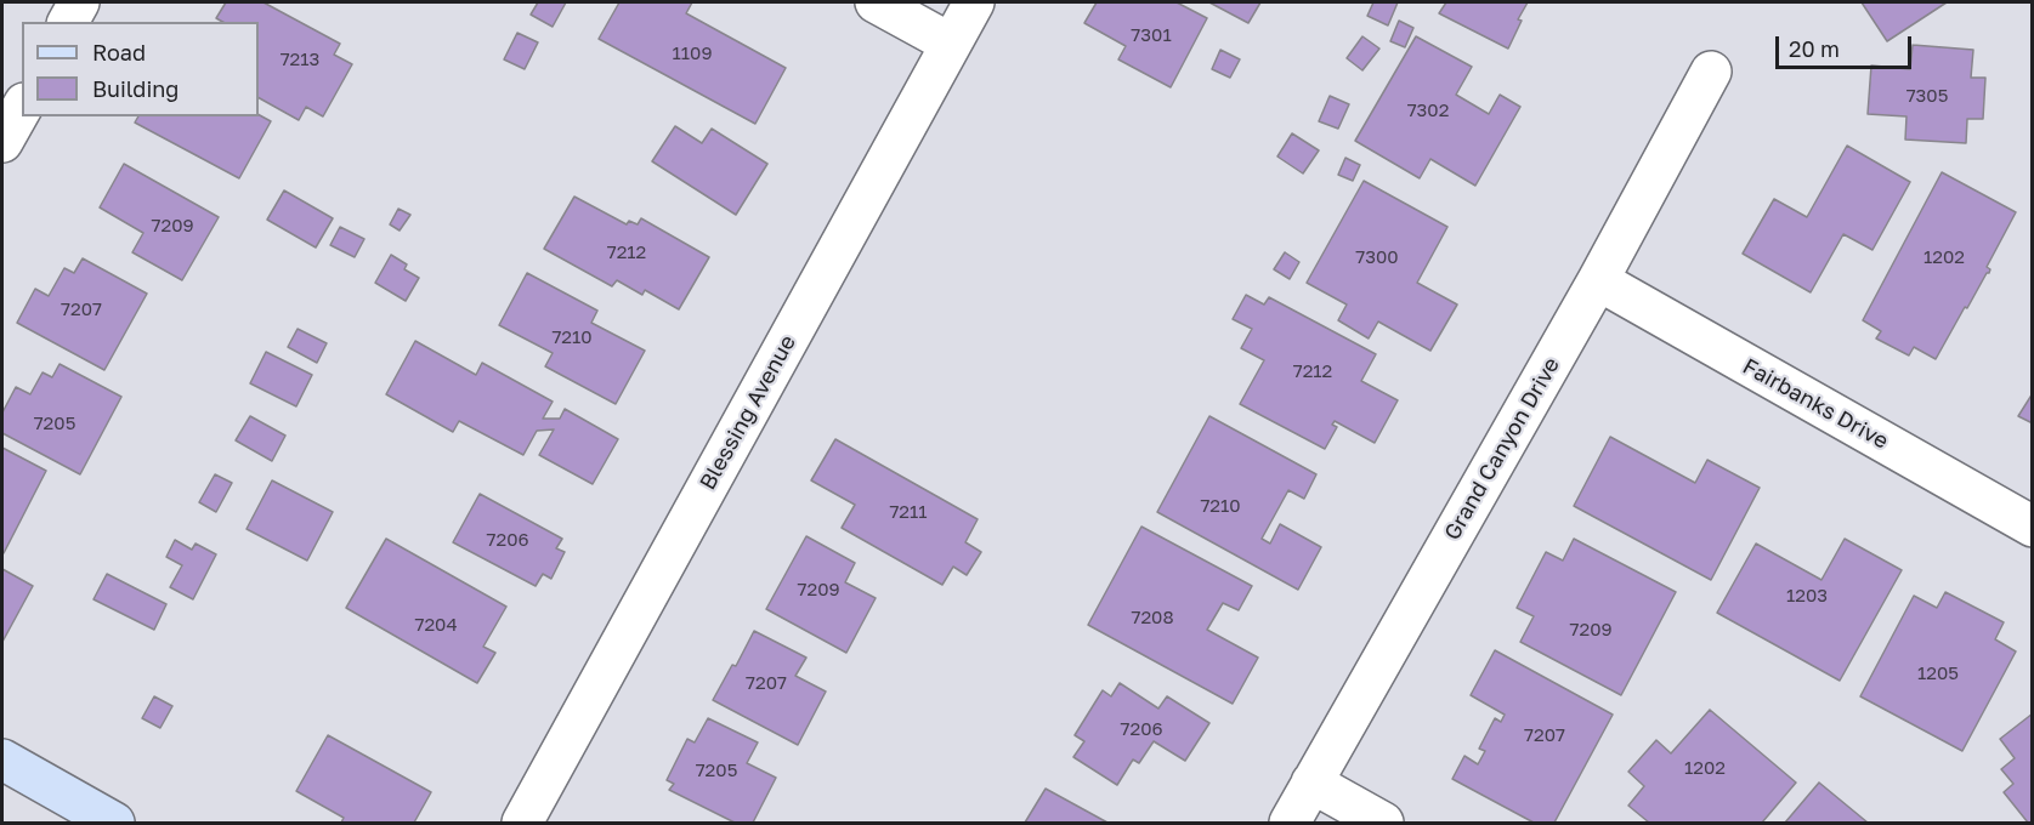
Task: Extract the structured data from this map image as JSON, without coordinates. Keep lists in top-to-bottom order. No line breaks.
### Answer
{"streets":{"street":["Fairbanks Drive","Blessing Avenue","Grand Canyon Drive"]},"crossings":[["Fairbanks Drive","Grand Canyon Drive"]],"house_numbers":["7301","1109","7213","7305","7302","7209","7212","7300","1202","7207","7210","7212","7205","7210","7211","7206","7209","1203","7208","7204","7209","1205","7207","7206","7207","1202","7205"],"legend":["Road","Building"],"scale_bar":"20 m"}
